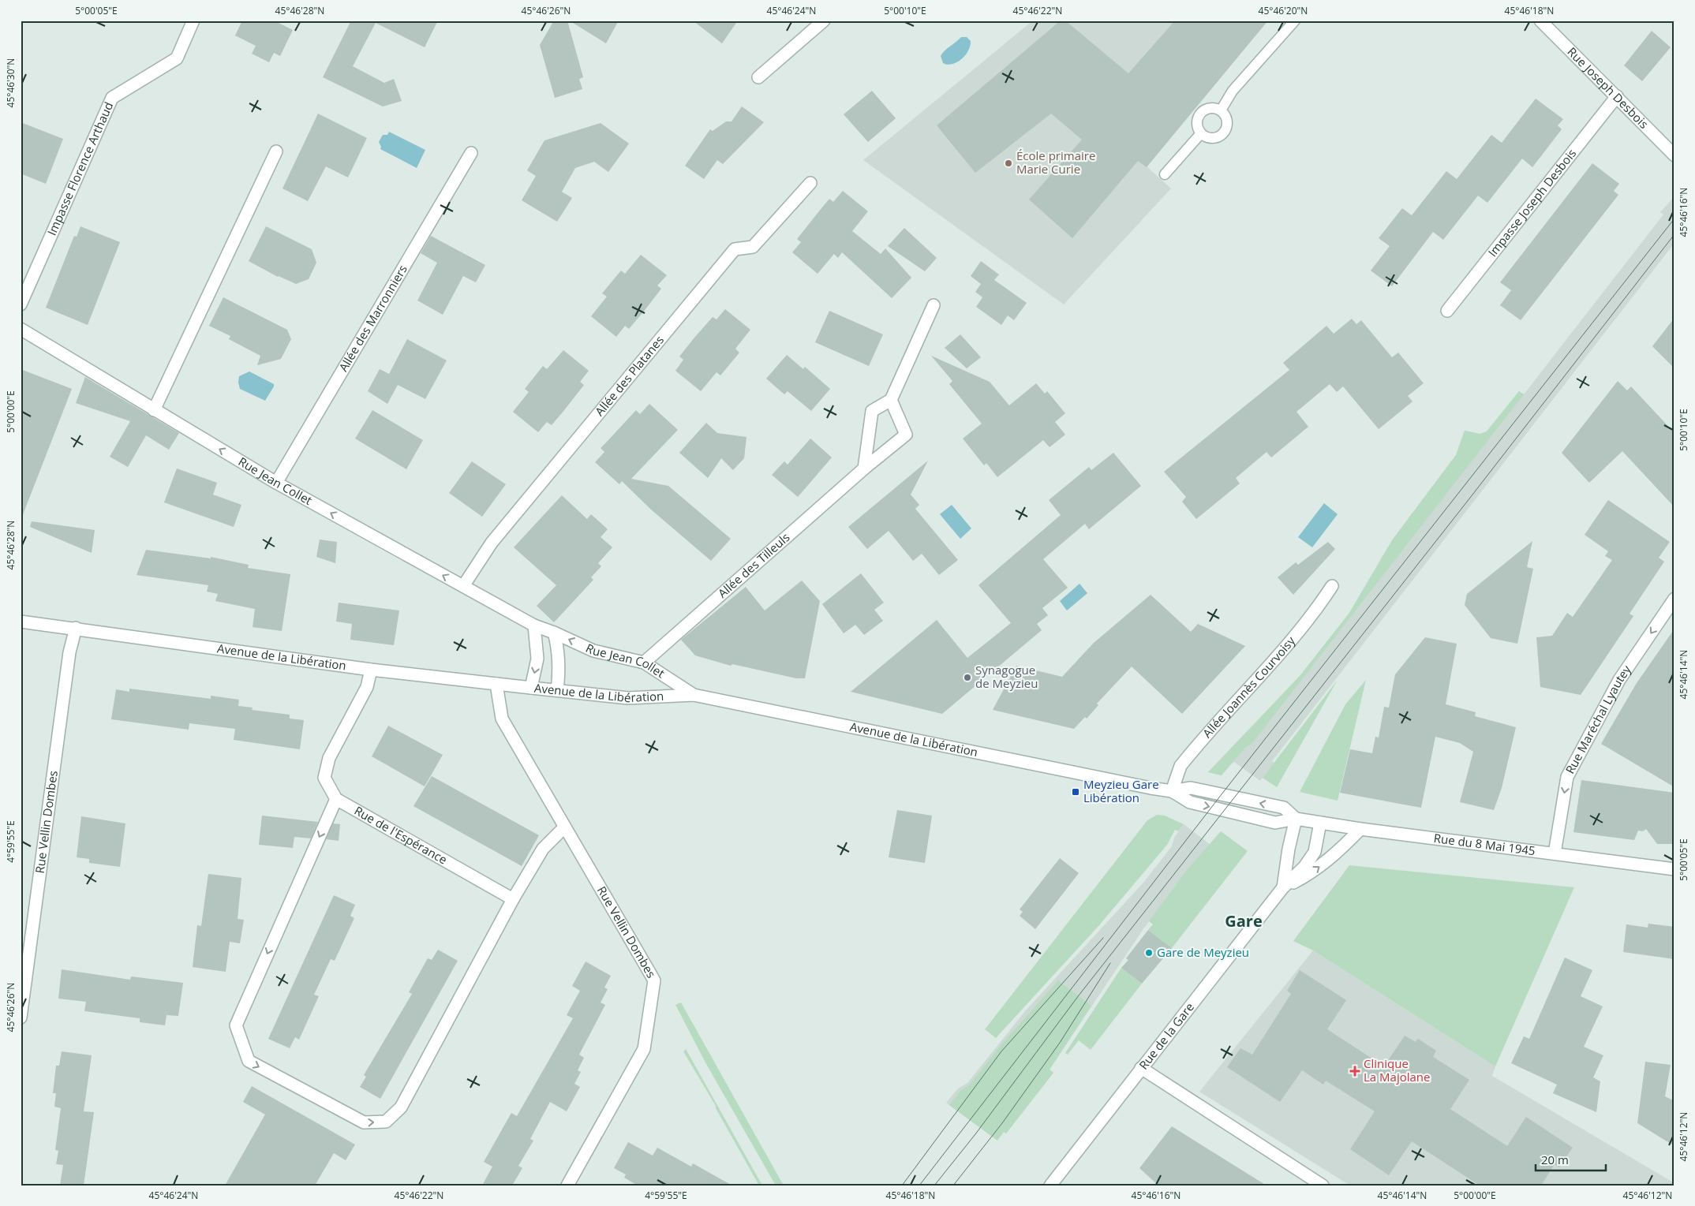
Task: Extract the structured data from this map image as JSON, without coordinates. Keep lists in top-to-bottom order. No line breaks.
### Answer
{"streets":{"street":["Rue Joseph Desbois","Impasse Florence Arthaud","Impasse Joseph Desbois","Allée des Marronniers","Allée des Platanes","Rue Jean Collet","Allée des Tilleuls","Avenue de la Libération","Allée Joannès Courvoisy","Rue Maréchal Lyautey","Rue Vellin Dombes","Rue de l'Espérance","Rue du 8 Mai 1945","Rue de la Gare"]},"crossings":[["Rue Joseph Desbois","Impasse Joseph Desbois"],["Allée des Marronniers","Rue Jean Collet"],["Allée des Platanes","Rue Jean Collet"],["Rue Jean Collet","Allée des Tilleuls"],["Rue Jean Collet","Avenue de la Libération"],["Avenue de la Libération","Allée Joannès Courvoisy"],["Avenue de la Libération","Rue Vellin Dombes"],["Avenue de la Libération","Rue du 8 Mai 1945"],["Allée Joannès Courvoisy","Rue du 8 Mai 1945"],["Rue Maréchal Lyautey","Rue du 8 Mai 1945"],["Rue du 8 Mai 1945","Rue de la Gare"]],"one_way":["Rue Jean Collet","Rue Maréchal Lyautey"],"districts":["Gare"],"places":{"other":["École primaire Marie Curie","Synagogue de Meyzieu","Gare de Meyzieu"],"transit":["Meyzieu Gare Libération"],"health":["Clinique La Majolane"]},"scale_bar":"20 m","coordinates":["5°00'05\"E","45°46'28\"N","45°46'26\"N","45°46'24\"N","5°00'10\"E","45°46'22\"N","45°46'20\"N","45°46'18\"N","45°46'30\"N","45°46'16\"N","5°00'00\"E","45°46'14\"N","4°59'55\"E","45°46'12\"N"]}
